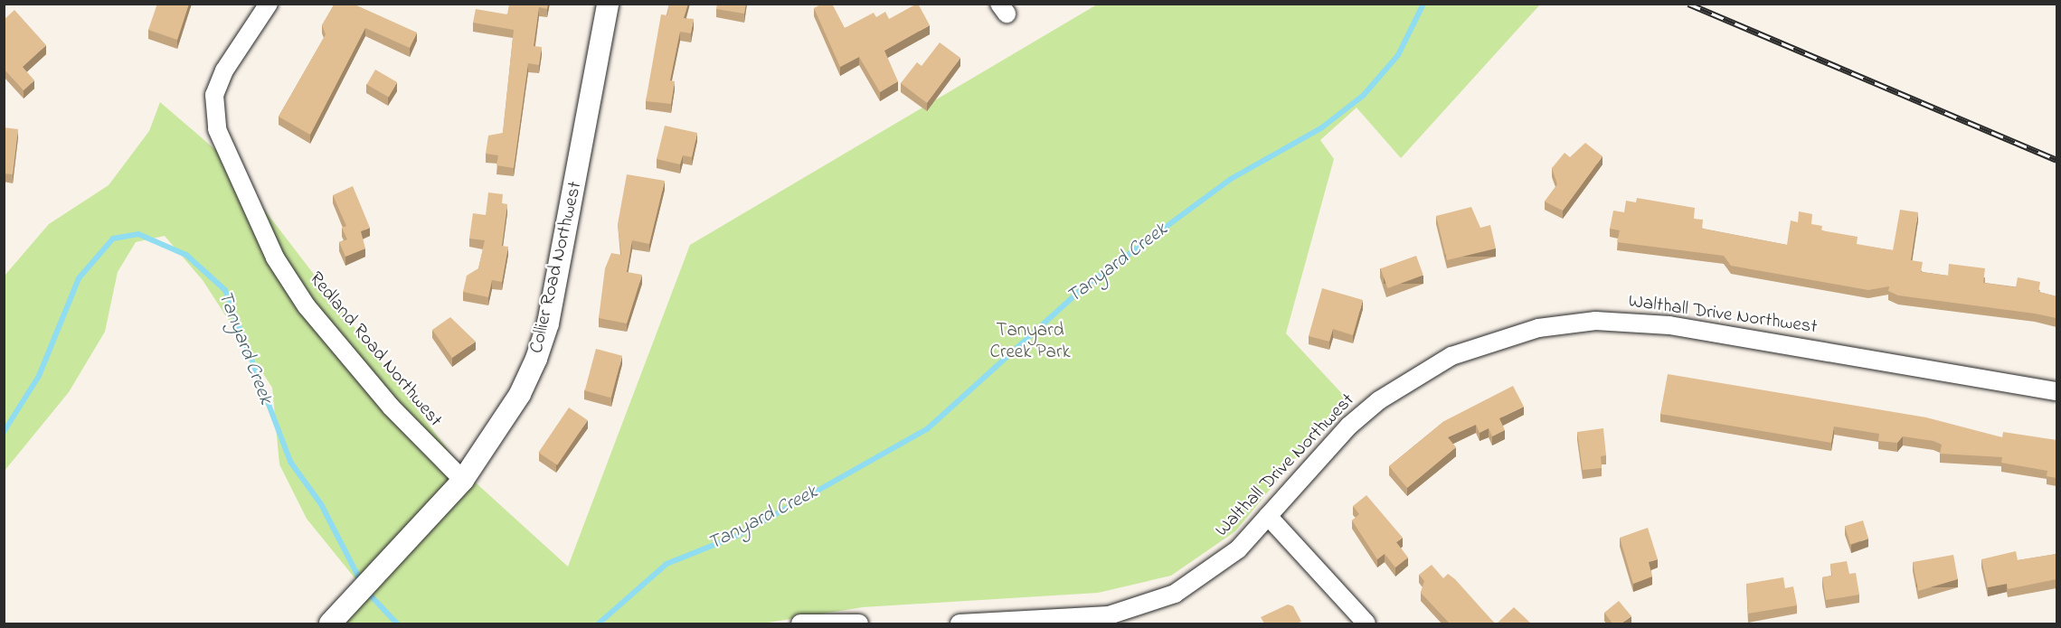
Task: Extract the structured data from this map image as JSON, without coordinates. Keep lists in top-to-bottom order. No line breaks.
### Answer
{"streets":{"street":["Collier Road Northwest","Walthall Drive Northwest","Redland Road Northwest"]},"crossings":[["Collier Road Northwest","Redland Road Northwest"]],"water":["Tanyard Creek"],"parks":["Tanyard Creek Park"]}
